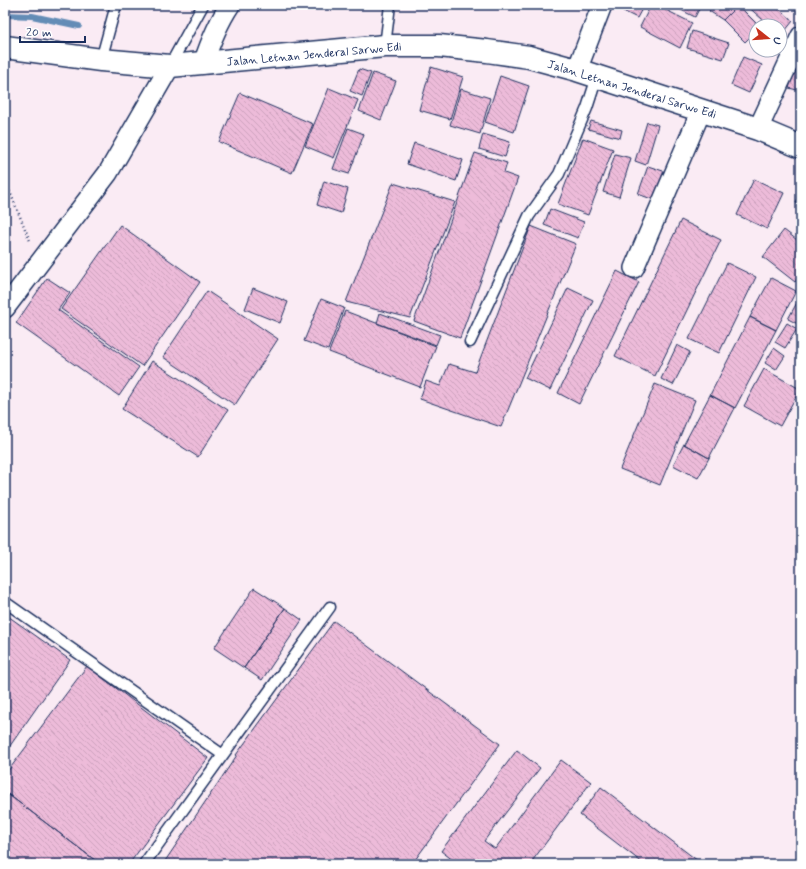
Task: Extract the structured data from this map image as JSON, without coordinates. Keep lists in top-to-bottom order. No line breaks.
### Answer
{"streets":{"main road":["Jalan Letnan Jenderal Sarwo Edi"]},"scale_bar":"20 m","north":"right"}
